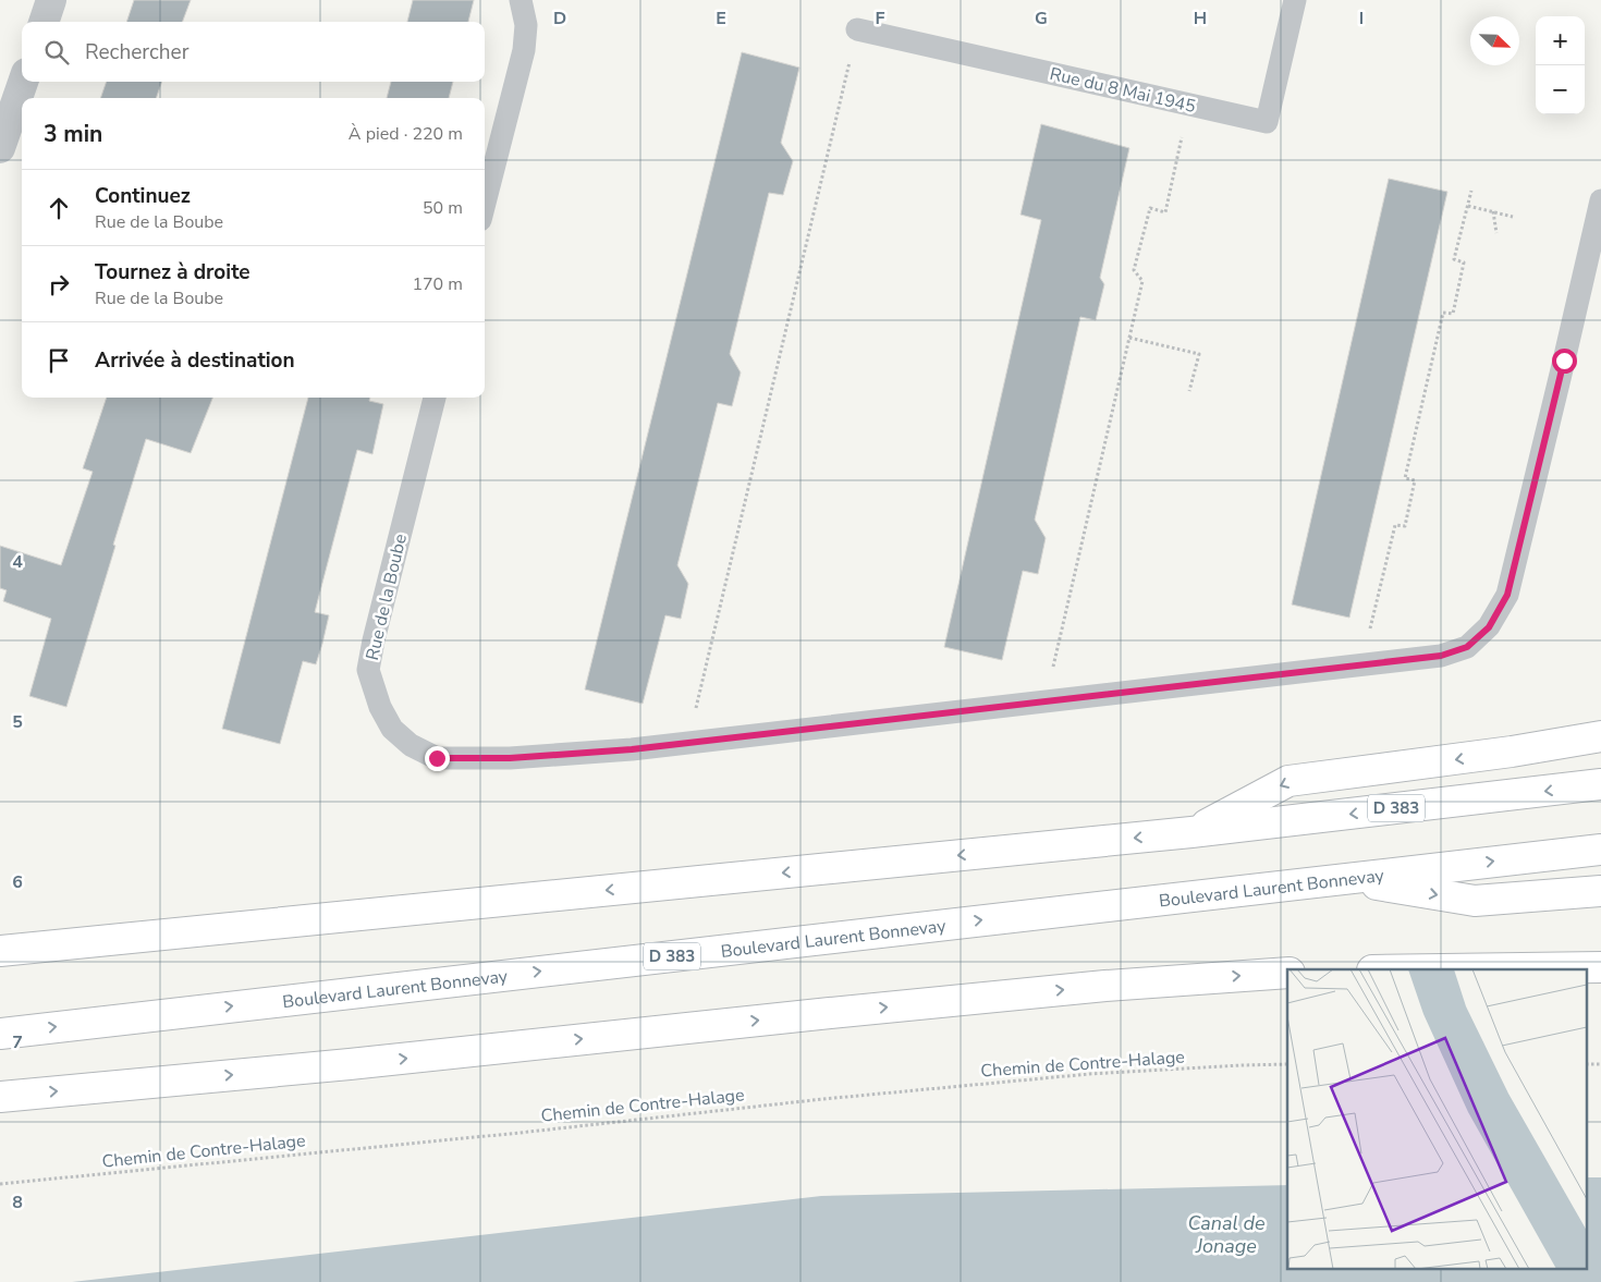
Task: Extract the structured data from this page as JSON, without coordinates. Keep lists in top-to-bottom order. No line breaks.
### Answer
{"streets":{"highway":["D 383","Boulevard Laurent Bonnevay"],"lane":["Rue du 8 Mai 1945","Rue de la Boube"],"path":["Chemin de Contre-Halage"]},"water":["Canal de Jonage"],"north":"bottom right","page":{"map_buttons":["+","−"],"search":"Rechercher","heading":["3 min","À pied · 220 m"],"list":[["Continuez","Rue de la Boube","50 m"],["Tournez à droite","Rue de la Boube","170 m"],"Arrivée à destination"]},"grid":{"columns":["D","E","F","G","H","I"],"rows":["4","5","6","7","8"]}}
